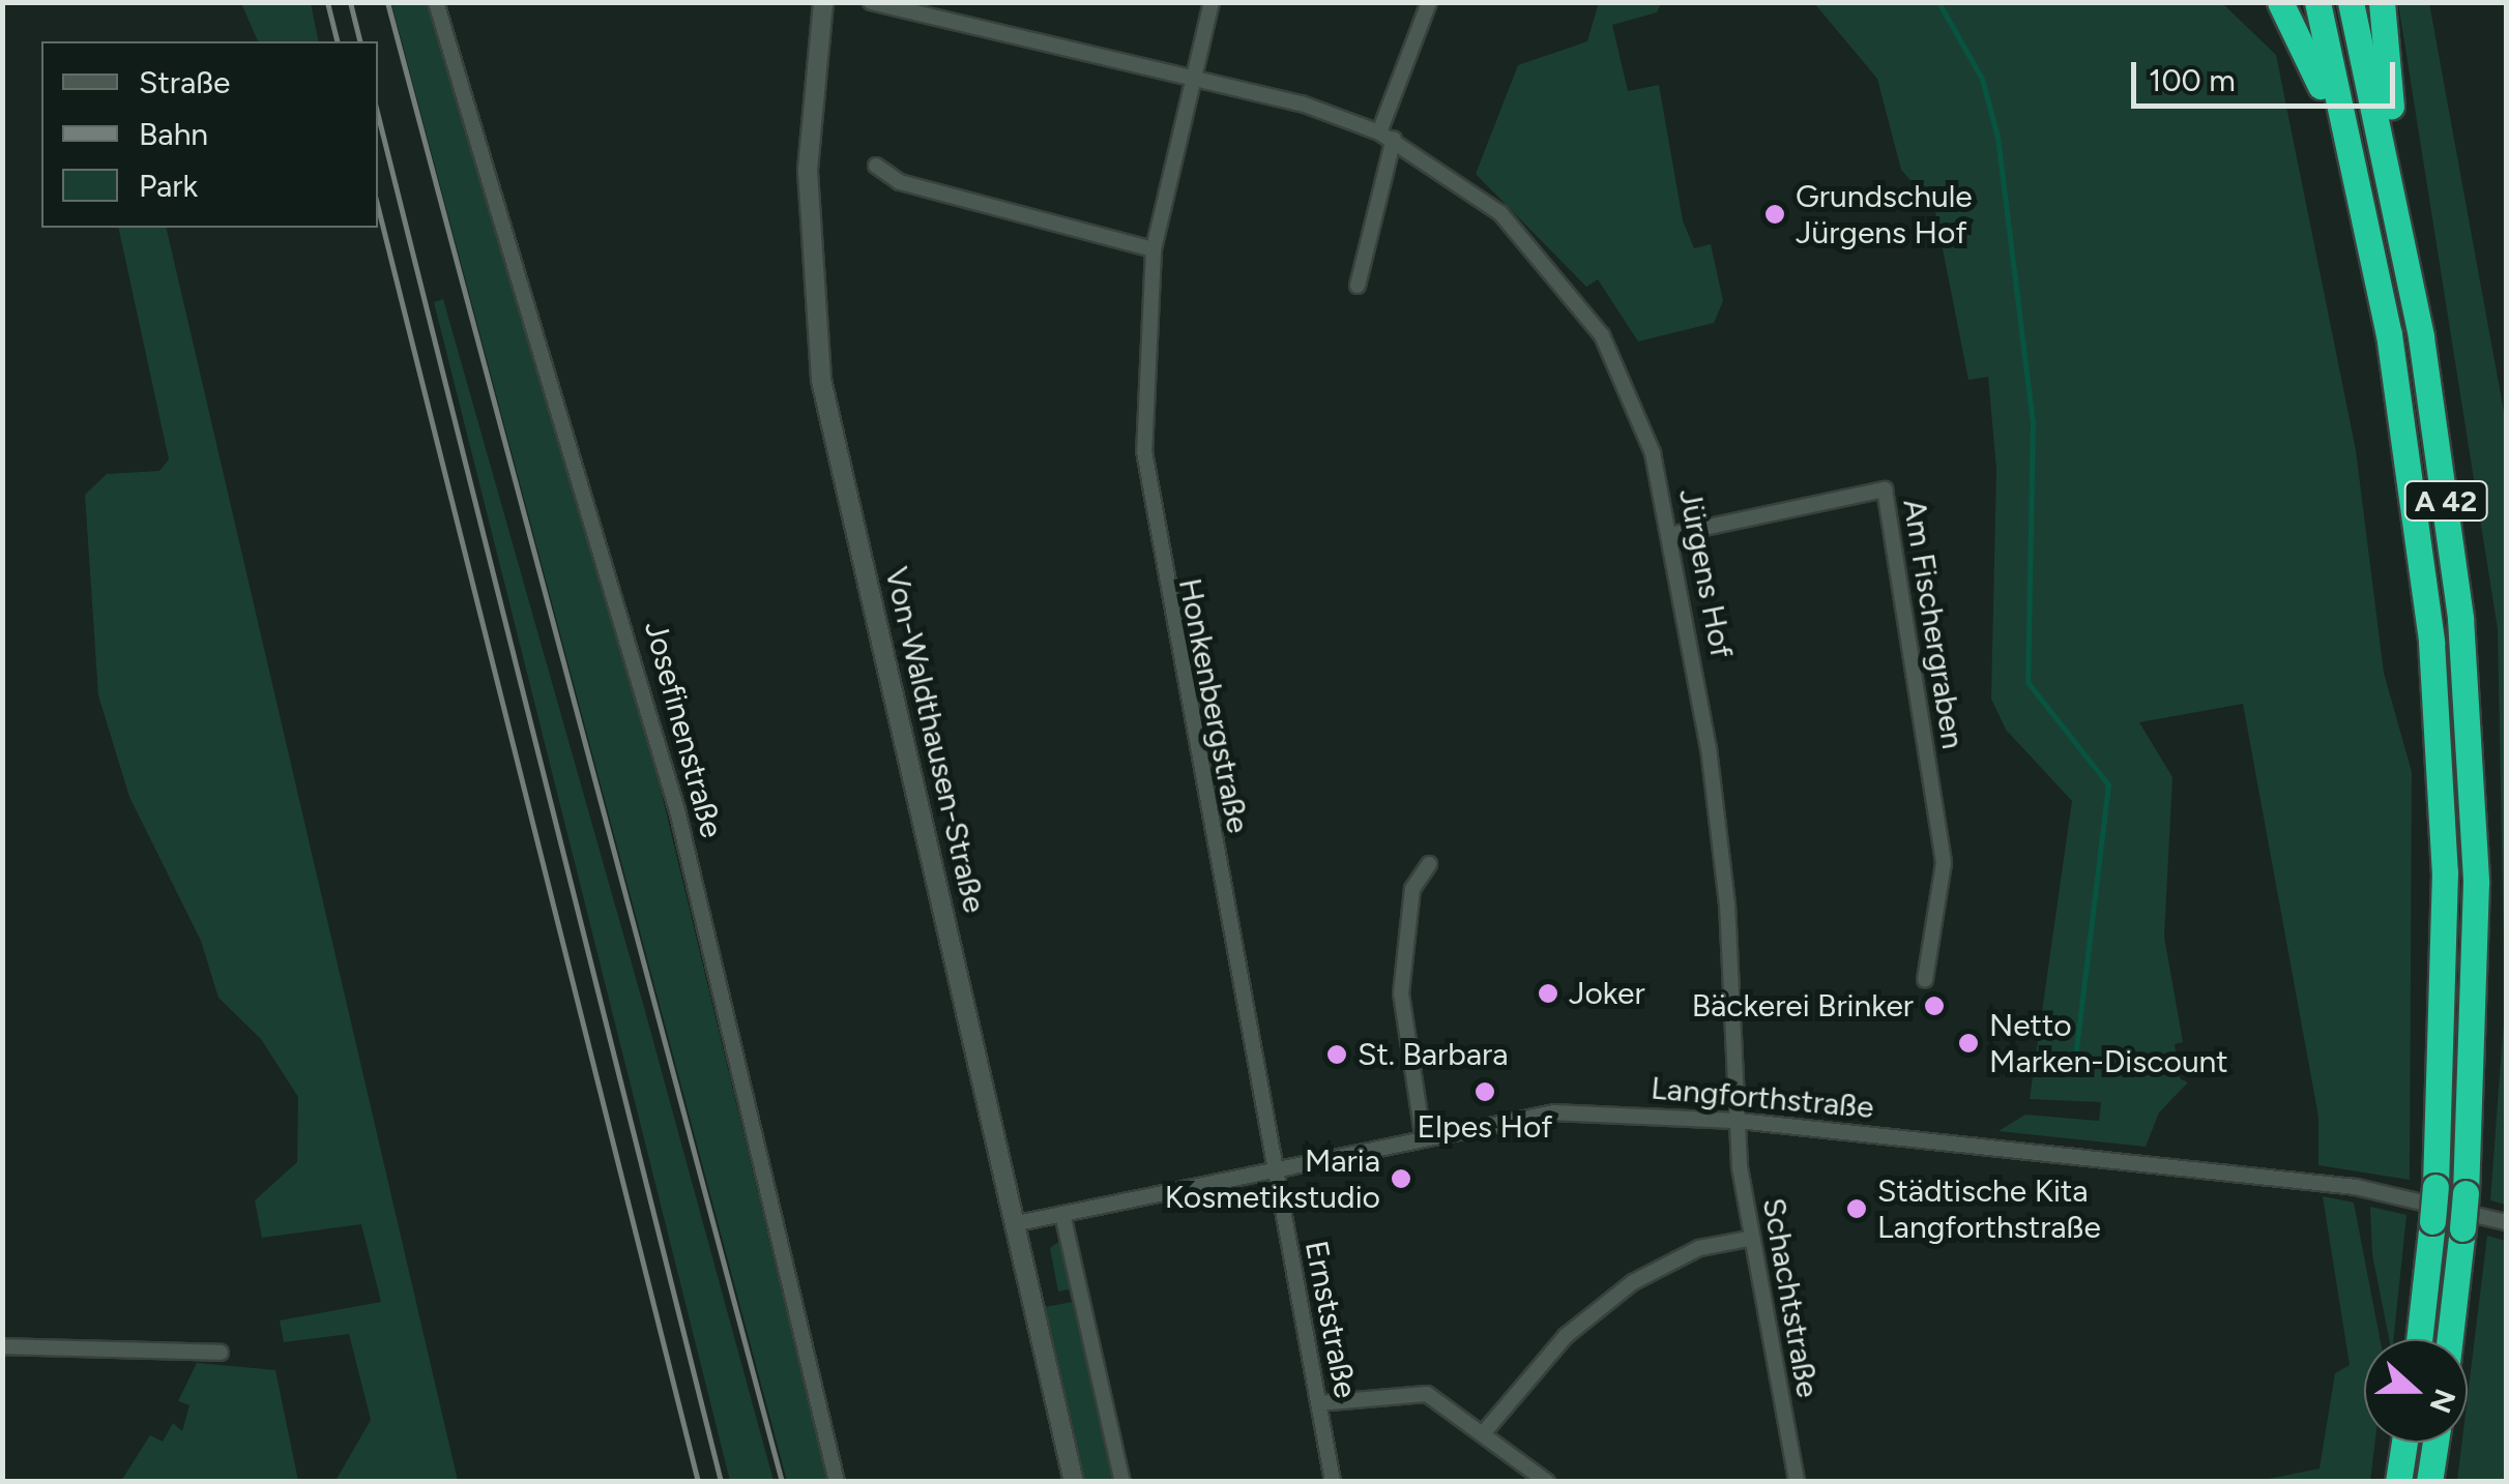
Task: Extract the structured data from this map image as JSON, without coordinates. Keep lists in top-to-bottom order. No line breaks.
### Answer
{"streets":{"highway":["A 42"],"street":["Jürgens Hof","Am Fischergraben","Honkenbergstraße","Josefinenstraße","Von-Waldthausen-Straße","Langforthstraße","Schachtstraße","Ernststraße"]},"crossings":[["Jürgens Hof","Am Fischergraben"],["Jürgens Hof","Honkenbergstraße"],["Jürgens Hof","Langforthstraße"],["Jürgens Hof","Schachtstraße"],["Honkenbergstraße","Langforthstraße"],["Honkenbergstraße","Ernststraße"],["Von-Waldthausen-Straße","Langforthstraße"],["Langforthstraße","Schachtstraße"],["Langforthstraße","Ernststraße"]],"places":["Grundschule Jürgens Hof","Joker","Bäckerei Brinker","Netto Marken-Discount","St. Barbara","Elpes Hof","Maria Kosmetikstudio","Städtische Kita Langforthstraße"],"legend":["Straße","Bahn","Park"],"scale_bar":"100 m","north":"right"}
